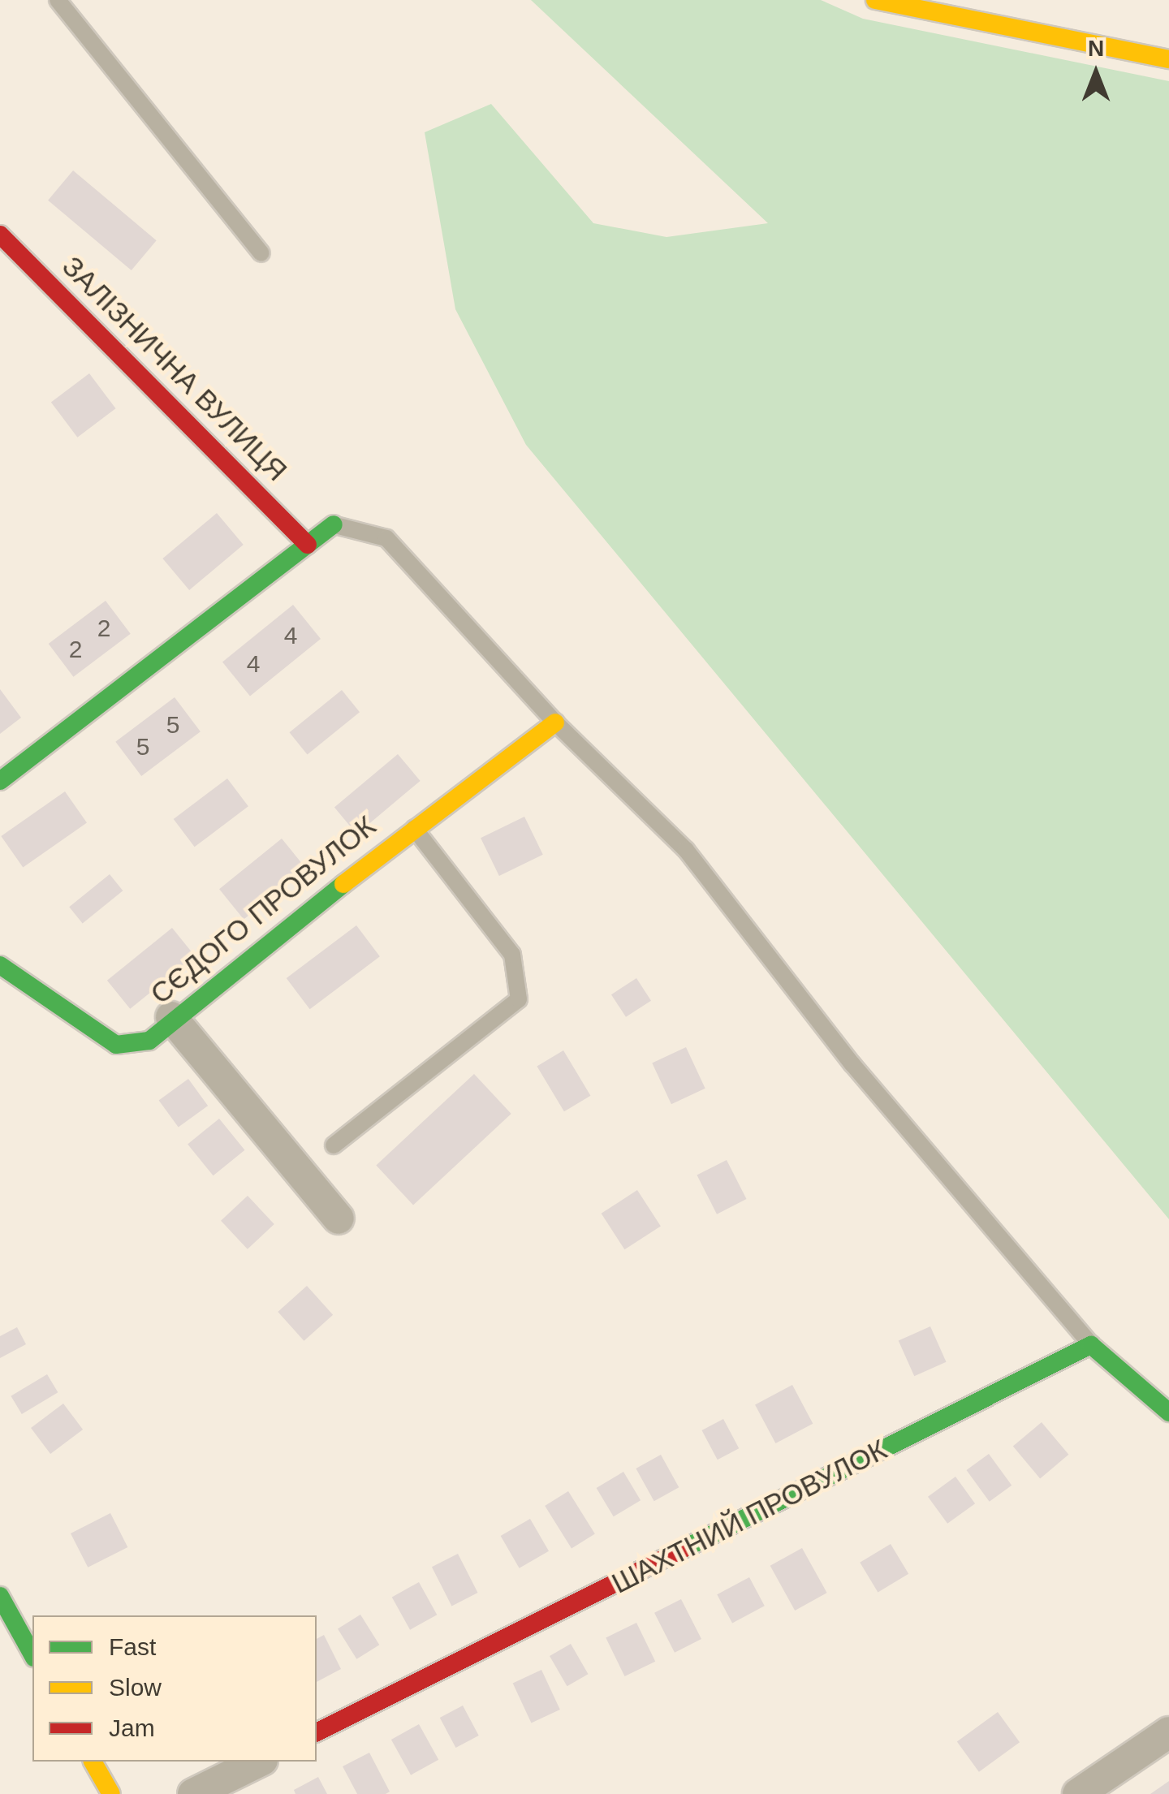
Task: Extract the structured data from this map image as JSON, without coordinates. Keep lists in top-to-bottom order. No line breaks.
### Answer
{"streets":{"street":["ЗАЛІЗНИЧНА ВУЛИЦЯ","СЄДОГО ПРОВУЛОК","ШАХТНИЙ ПРОВУЛОК"]},"house_numbers":["2","4","2","4","5","5"],"legend":["Fast","Slow","Jam"],"north":"top"}
